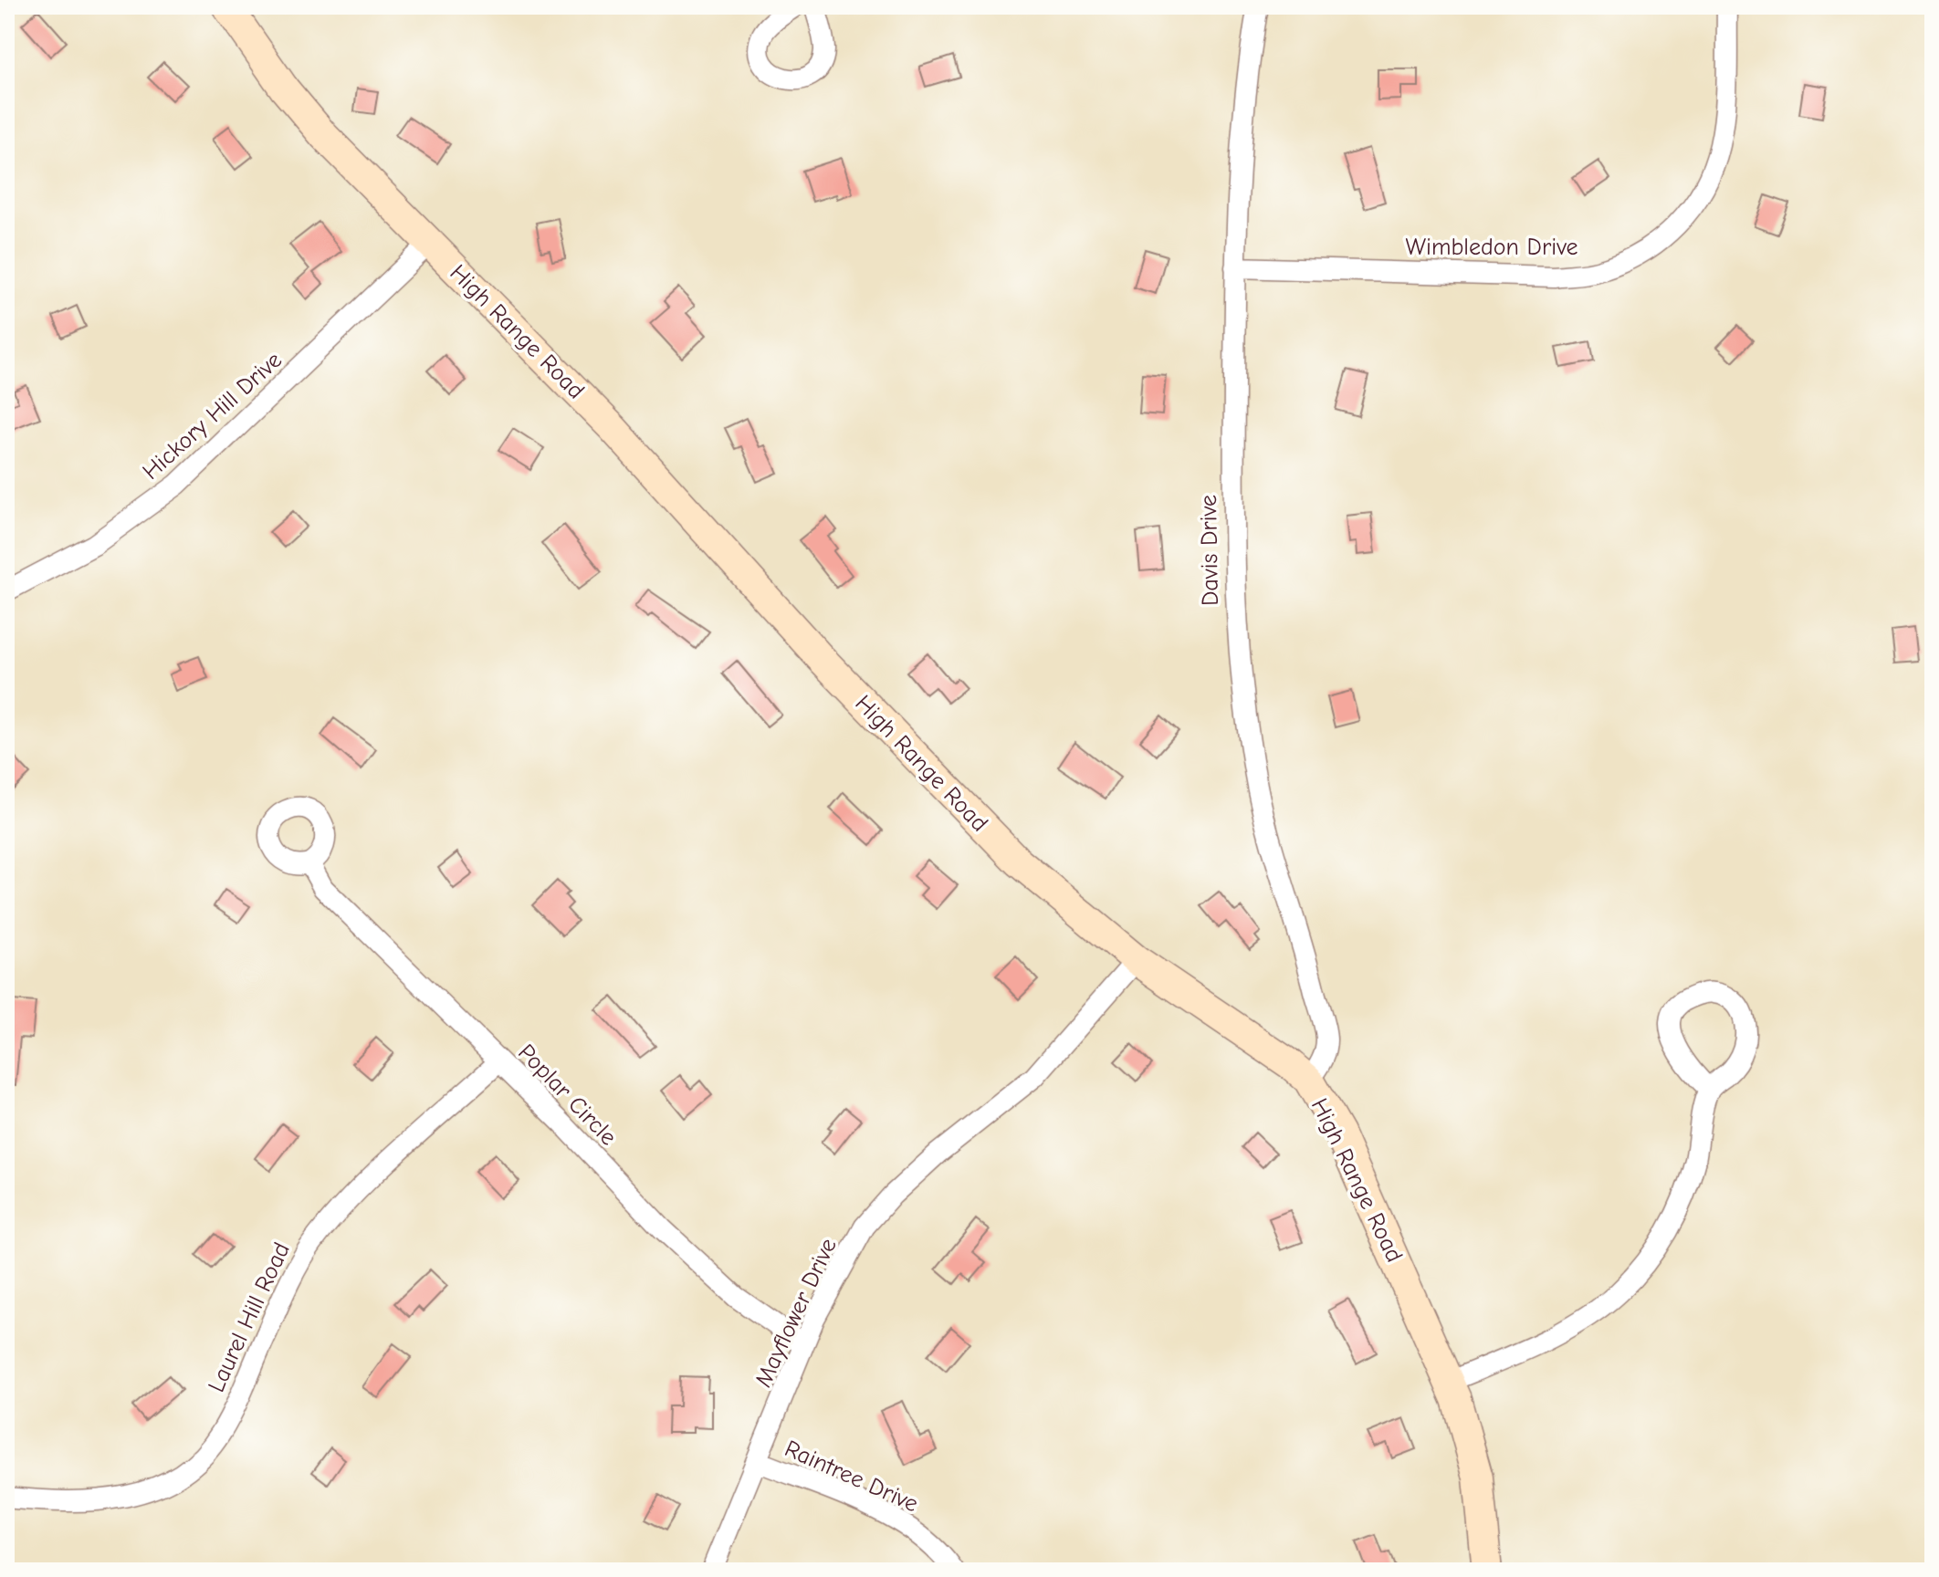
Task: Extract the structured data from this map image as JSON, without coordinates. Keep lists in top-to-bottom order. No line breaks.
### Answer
{"streets":{"street":["Wimbledon Drive","High Range Road","Hickory Hill Drive","Davis Drive","Poplar Circle","Mayflower Drive","Laurel Hill Road","Raintree Drive"]},"crossings":[["Wimbledon Drive","Davis Drive"],["High Range Road","Hickory Hill Drive"],["High Range Road","Davis Drive"],["High Range Road","Mayflower Drive"],["Poplar Circle","Mayflower Drive"],["Poplar Circle","Laurel Hill Road"],["Mayflower Drive","Raintree Drive"]]}
